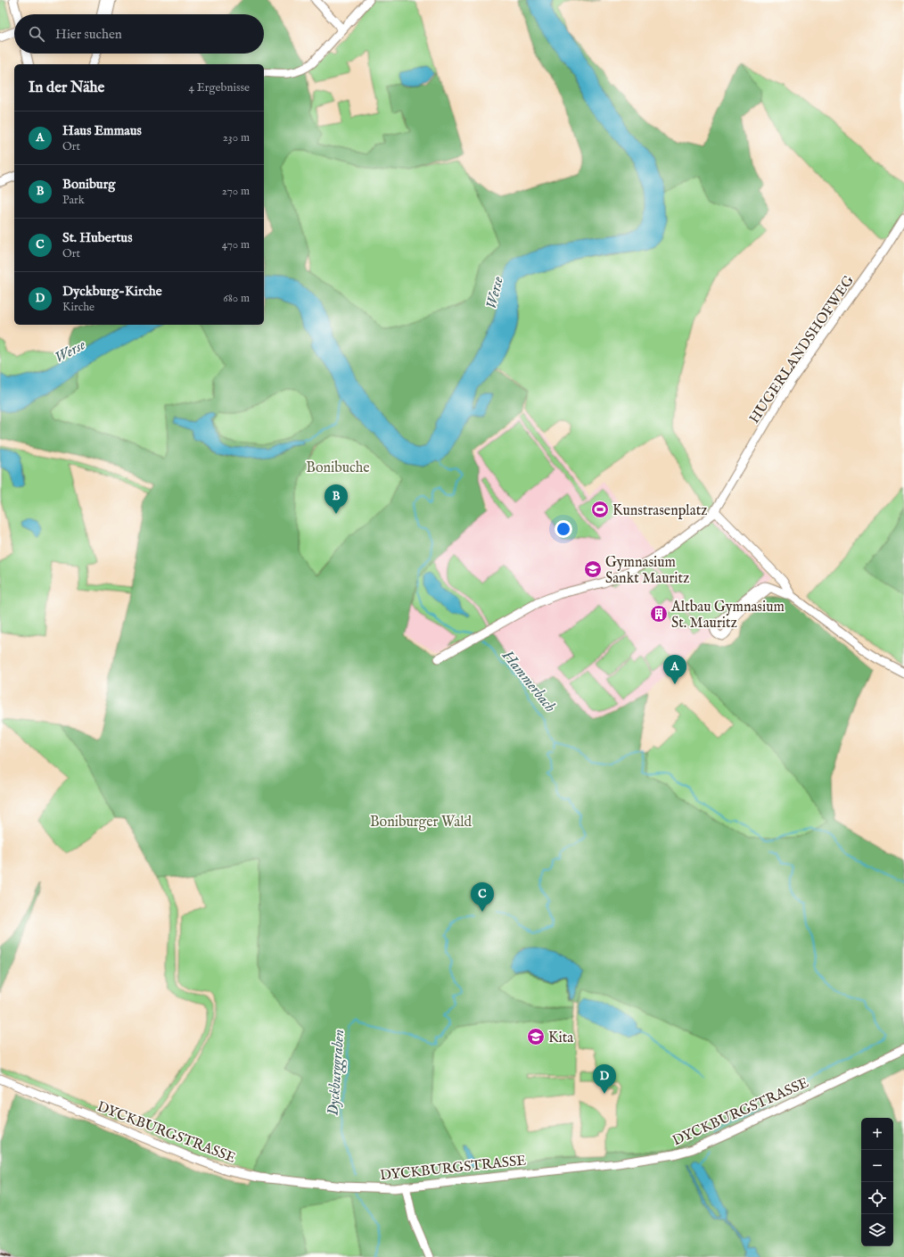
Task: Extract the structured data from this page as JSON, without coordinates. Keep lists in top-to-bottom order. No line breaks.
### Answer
{"streets":{"street":["HUGERLANDSHOFWEG","DYCKBURGSTRASSE"]},"water":["Werse","Hammerbach","Dyckburggraben"],"parks":["Bonibuche","Boniburger Wald"],"places":{"sports":["Kunstrasenplatz"],"school or university":["Gymnasium Sankt Mauritz","Kita"],"building":["Altbau Gymnasium St. Mauritz"]},"page":{"search":"Hier suchen","heading":["In der Nähe","4 Ergebnisse"],"list":[{"mark":"A","name":"Haus Emmaus","note":"Ort","value":"230 m"},{"mark":"B","name":"Boniburg","note":"Park","value":"270 m"},{"mark":"C","name":"St. Hubertus","note":"Ort","value":"470 m"},{"mark":"D","name":"Dyckburg-Kirche","note":"Kirche","value":"680 m"}],"pins":["B","A","C","D"],"map_buttons":["+","−"]}}
